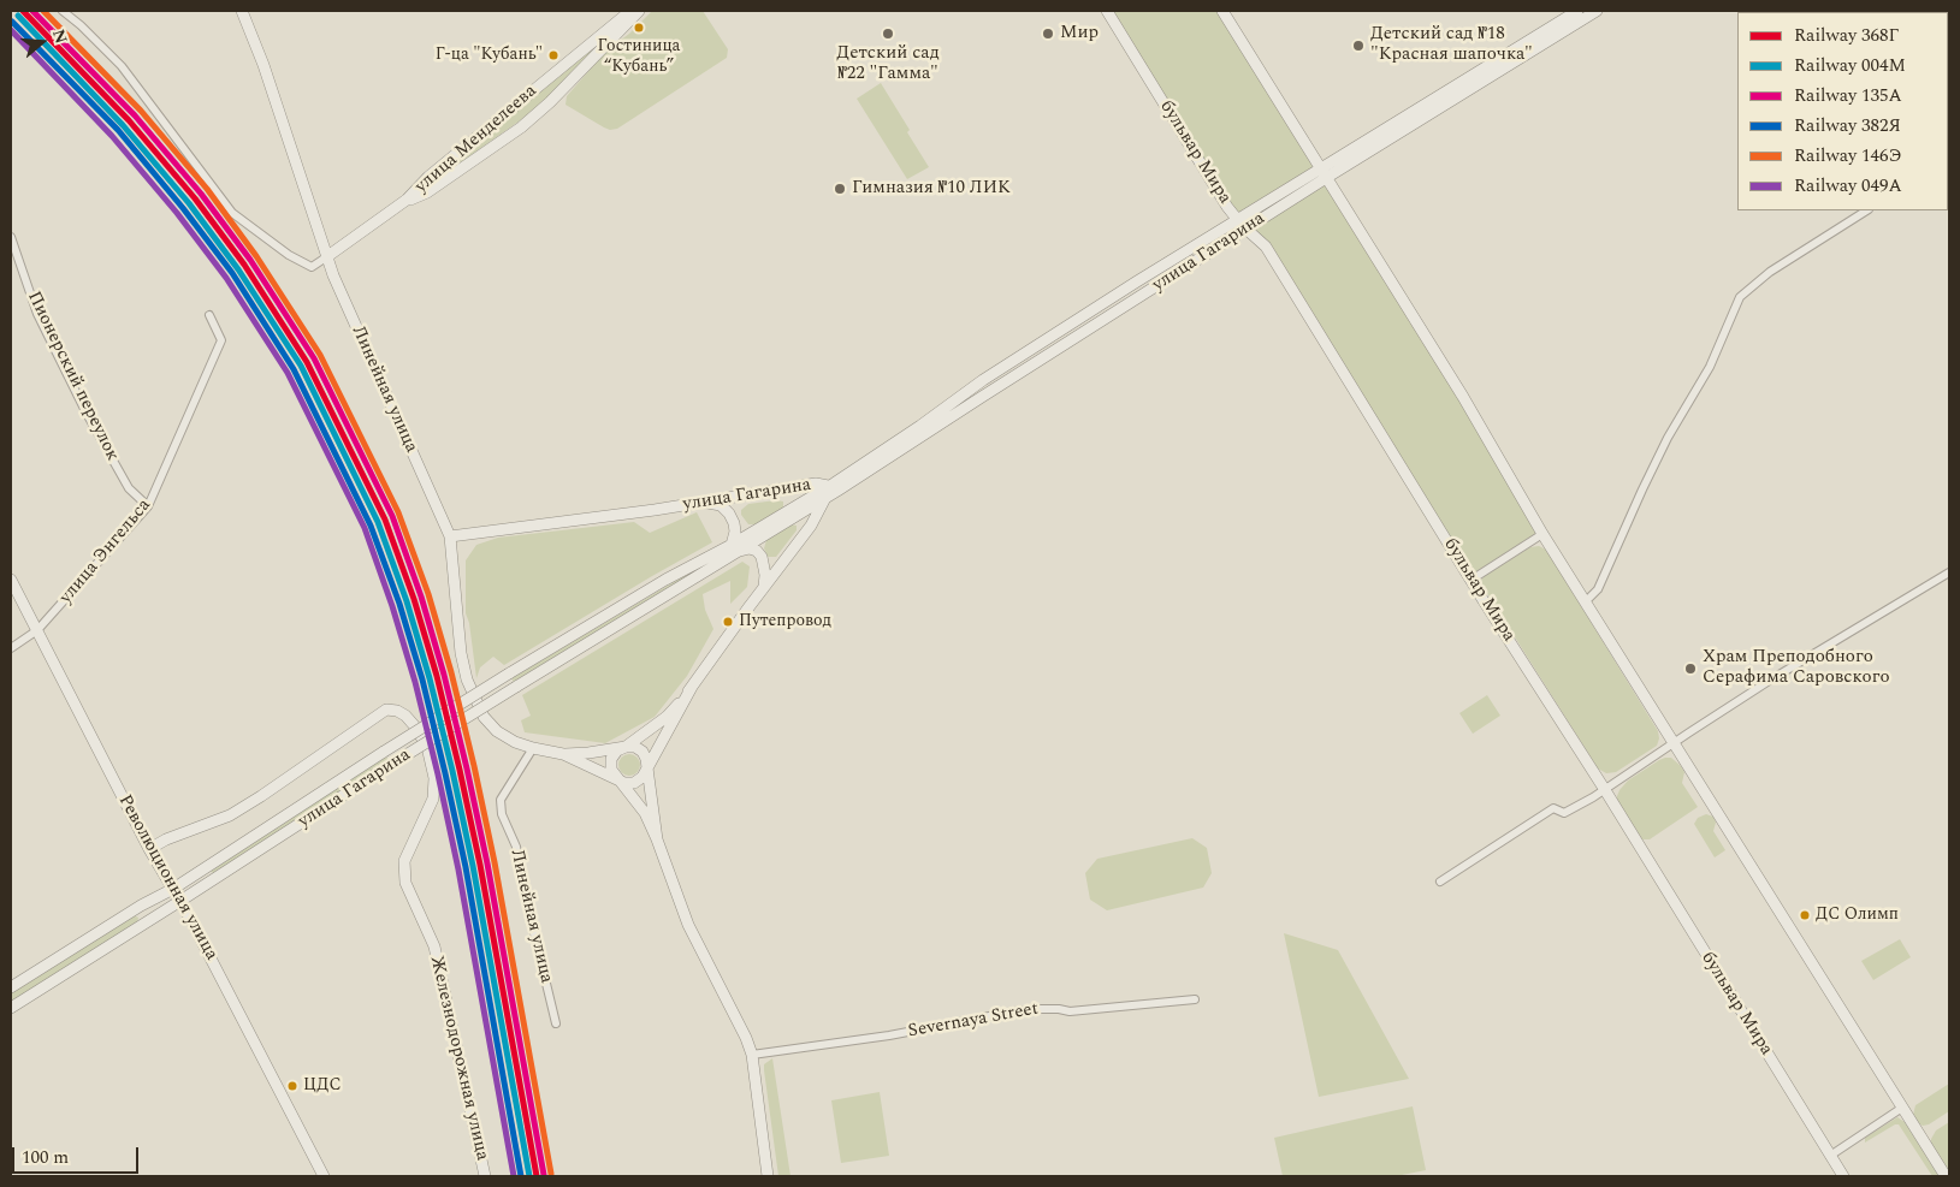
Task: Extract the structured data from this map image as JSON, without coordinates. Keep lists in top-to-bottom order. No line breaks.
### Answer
{"streets":{"main road":["улица Менделеева","бульвар Мира","улица Гагарина","Линейная улица","Революционная улица","Железнодорожная улица"],"street":["Пионерский переулок","улица Энгельса","Severnaya Street"]},"crossings":[["улица Менделеева","Линейная улица"],["бульвар Мира","улица Гагарина"],["улица Гагарина","Линейная улица"],["улица Гагарина","Революционная улица"],["Пионерский переулок","улица Энгельса"],["улица Энгельса","Революционная улица"],["Революционная улица","Железнодорожная улица"]],"places":["Гостиница “Кубань”","Детский сад №22 \"Гамма\"","Мир","Детский сад №18 \"Красная шапочка\"","Г-ца \"Кубань\"","Гимназия №10 ЛИК","Путепровод","Храм Преподобного Серафима Саровского","ДС Олимп","ЦДС"],"lines":["rail line 368Г","rail line 135А","rail line 146Э","rail line 004М","rail line 382Я","rail line 049А"],"legend":["Railway 368Г","Railway 004М","Railway 135А","Railway 382Я","Railway 146Э","Railway 049А"],"scale_bar":"100 m","north":"right"}
